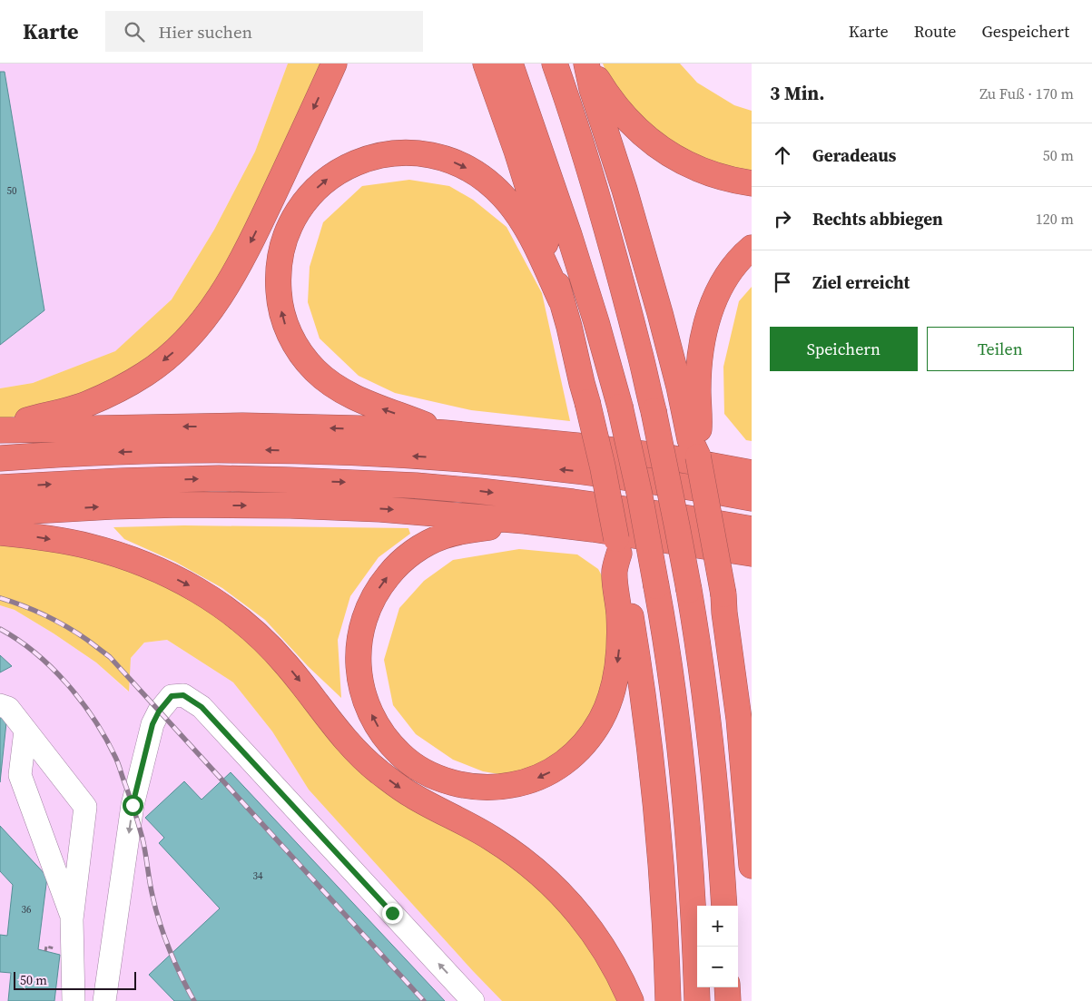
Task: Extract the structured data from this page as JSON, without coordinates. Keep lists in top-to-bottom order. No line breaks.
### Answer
{"house_numbers":["50","34","36"],"scale_bar":"50 m","page":{"header":"Karte","search":"Hier suchen","nav":["Karte","Route","Gespeichert"],"heading":["3 Min.","Zu Fuß · 170 m"],"list":[["Geradeaus","50 m"],["Rechts abbiegen","120 m"],"Ziel erreicht"],"buttons":["Speichern","Teilen"],"map_buttons":["+","−"],"scale":"50 m"}}
